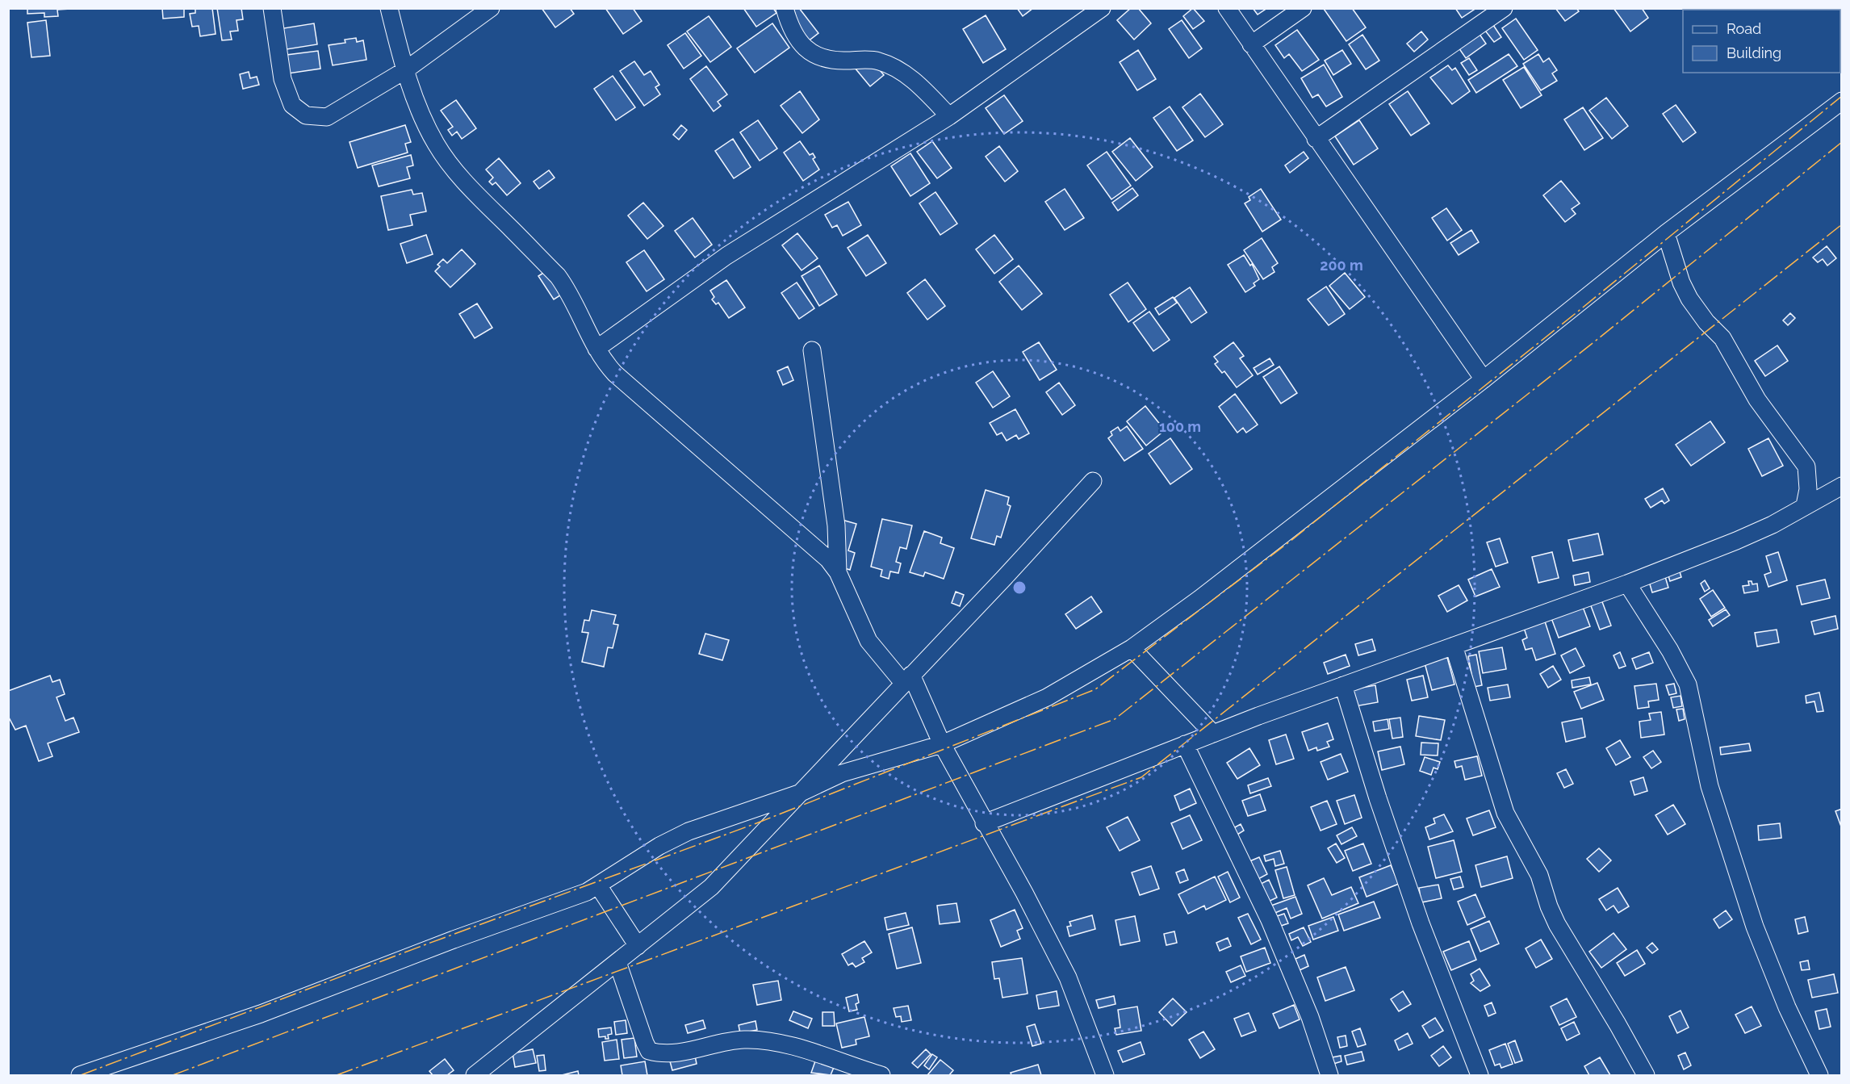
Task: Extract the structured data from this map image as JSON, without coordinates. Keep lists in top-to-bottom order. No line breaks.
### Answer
{"legend":["Road","Building"],"rings":["200 m","100 m"]}
